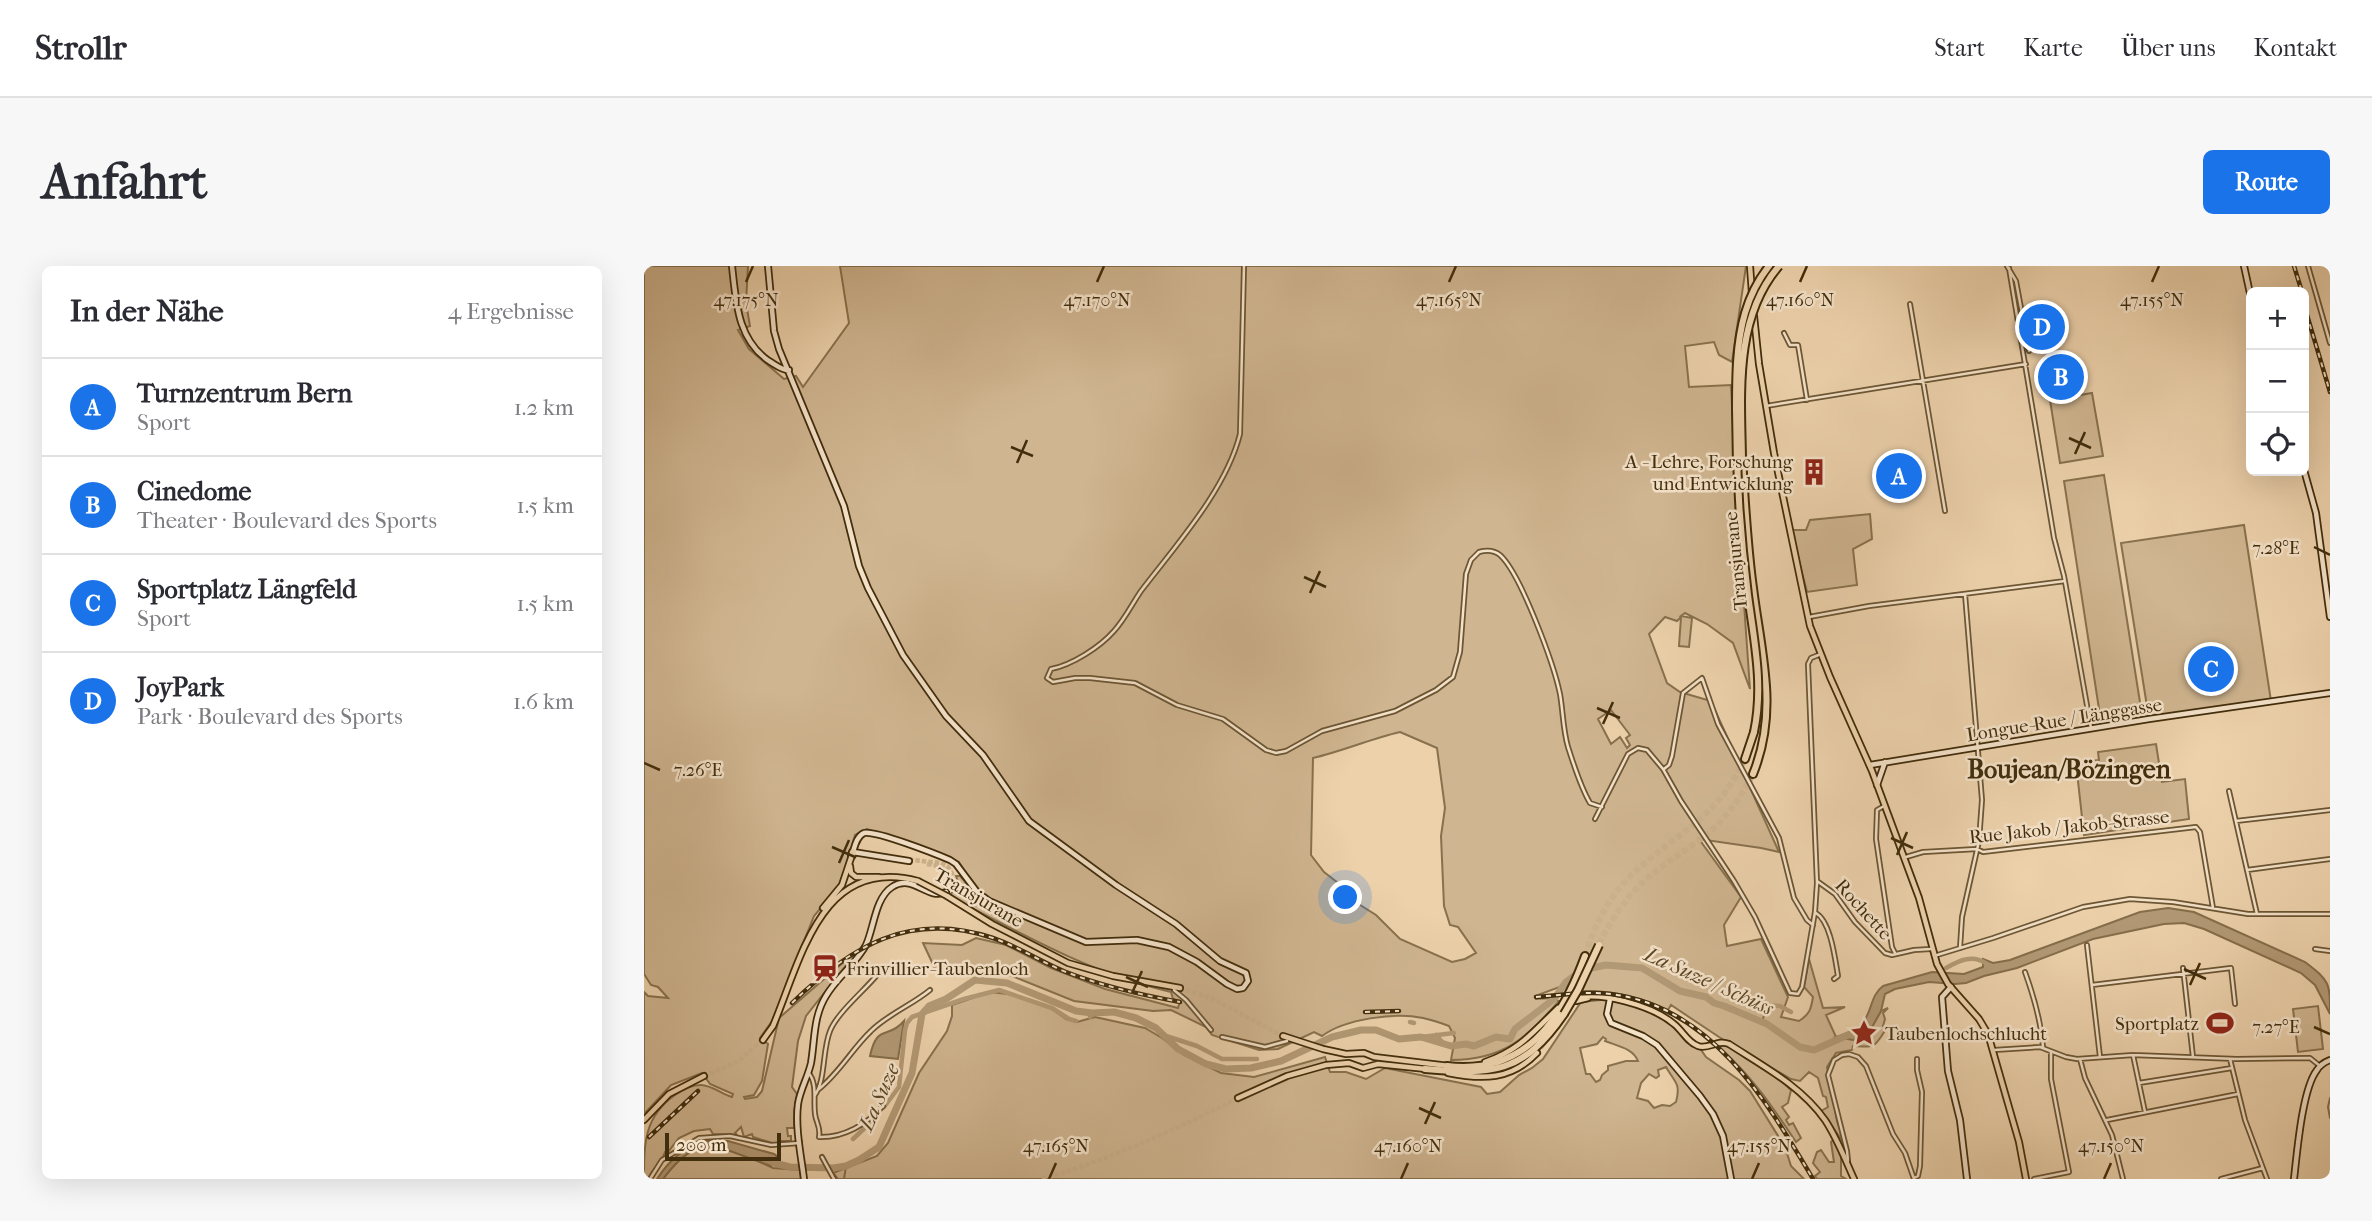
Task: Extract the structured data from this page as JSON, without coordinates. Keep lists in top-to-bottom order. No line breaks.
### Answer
{"streets":{"highway":["Transjurane"],"street":["Longue-Rue / Länggasse","Rue Jakob / Jakob-Strasse","Rochette"]},"districts":["Boujean/Bözingen"],"water":["La Suze / Schüss","La Suze"],"places":{"building":["A - Lehre, Forschung und Entwicklung"],"station":["Frinvillier-Taubenloch"],"sports":["Sportplatz"],"place":["Taubenlochschlucht"]},"scale_bar":"200 m","page":{"header":"Strollr","nav":["Start","Karte","Über uns","Kontakt"],"buttons":"Route","title":"Anfahrt","heading":["In der Nähe","4 Ergebnisse"],"map_buttons":["+","−"],"pins":["D","B","A","C"],"list":[{"mark":"A","name":"Turnzentrum Bern","note":"Sport","value":"1.2 km"},{"mark":"B","name":"Cinedome","note":"Theater · Boulevard des Sports","value":"1.5 km"},{"mark":"C","name":"Sportplatz Längfeld","note":"Sport","value":"1.5 km"},{"mark":"D","name":"JoyPark","note":"Park · Boulevard des Sports","value":"1.6 km"}],"scale":"200 m"},"coordinates":["47.175°N","47.170°N","47.165°N","47.160°N","47.155°N","7.28°E","7.26°E","7.27°E","47.150°N"]}
